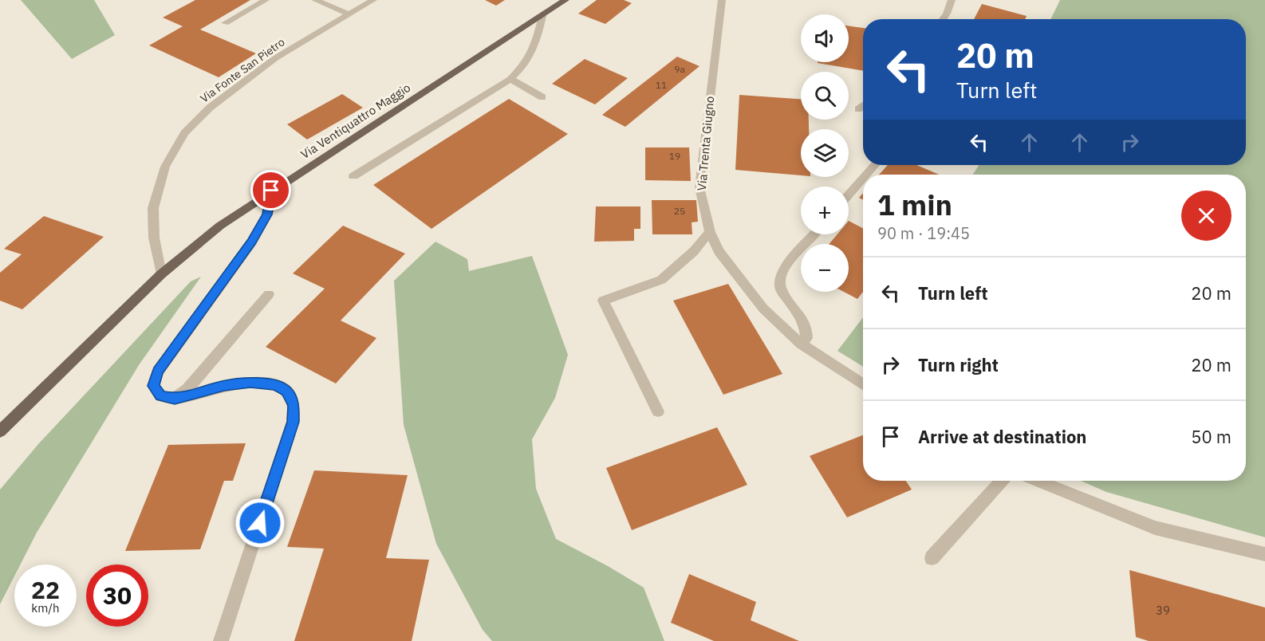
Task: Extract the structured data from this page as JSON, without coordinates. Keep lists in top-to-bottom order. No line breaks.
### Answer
{"streets":{"main road":["Via Ventiquattro Maggio"],"street":["Via Fonte San Pietro","Via Trenta Giugno"]},"crossings":[["Via Fonte San Pietro","Via Ventiquattro Maggio"]],"house_numbers":["9a","11","19","25","39"],"page":{"map_buttons":["+","−"],"turn":["20 m","Turn left"],"heading":["1 min","90 m · 19:45"],"list":[{"name":"Turn left","value":"20 m"},{"name":"Turn right","value":"20 m"},{"name":"Arrive at destination","value":"50 m"}],"speed":"22 km/h","limit":"30"}}
